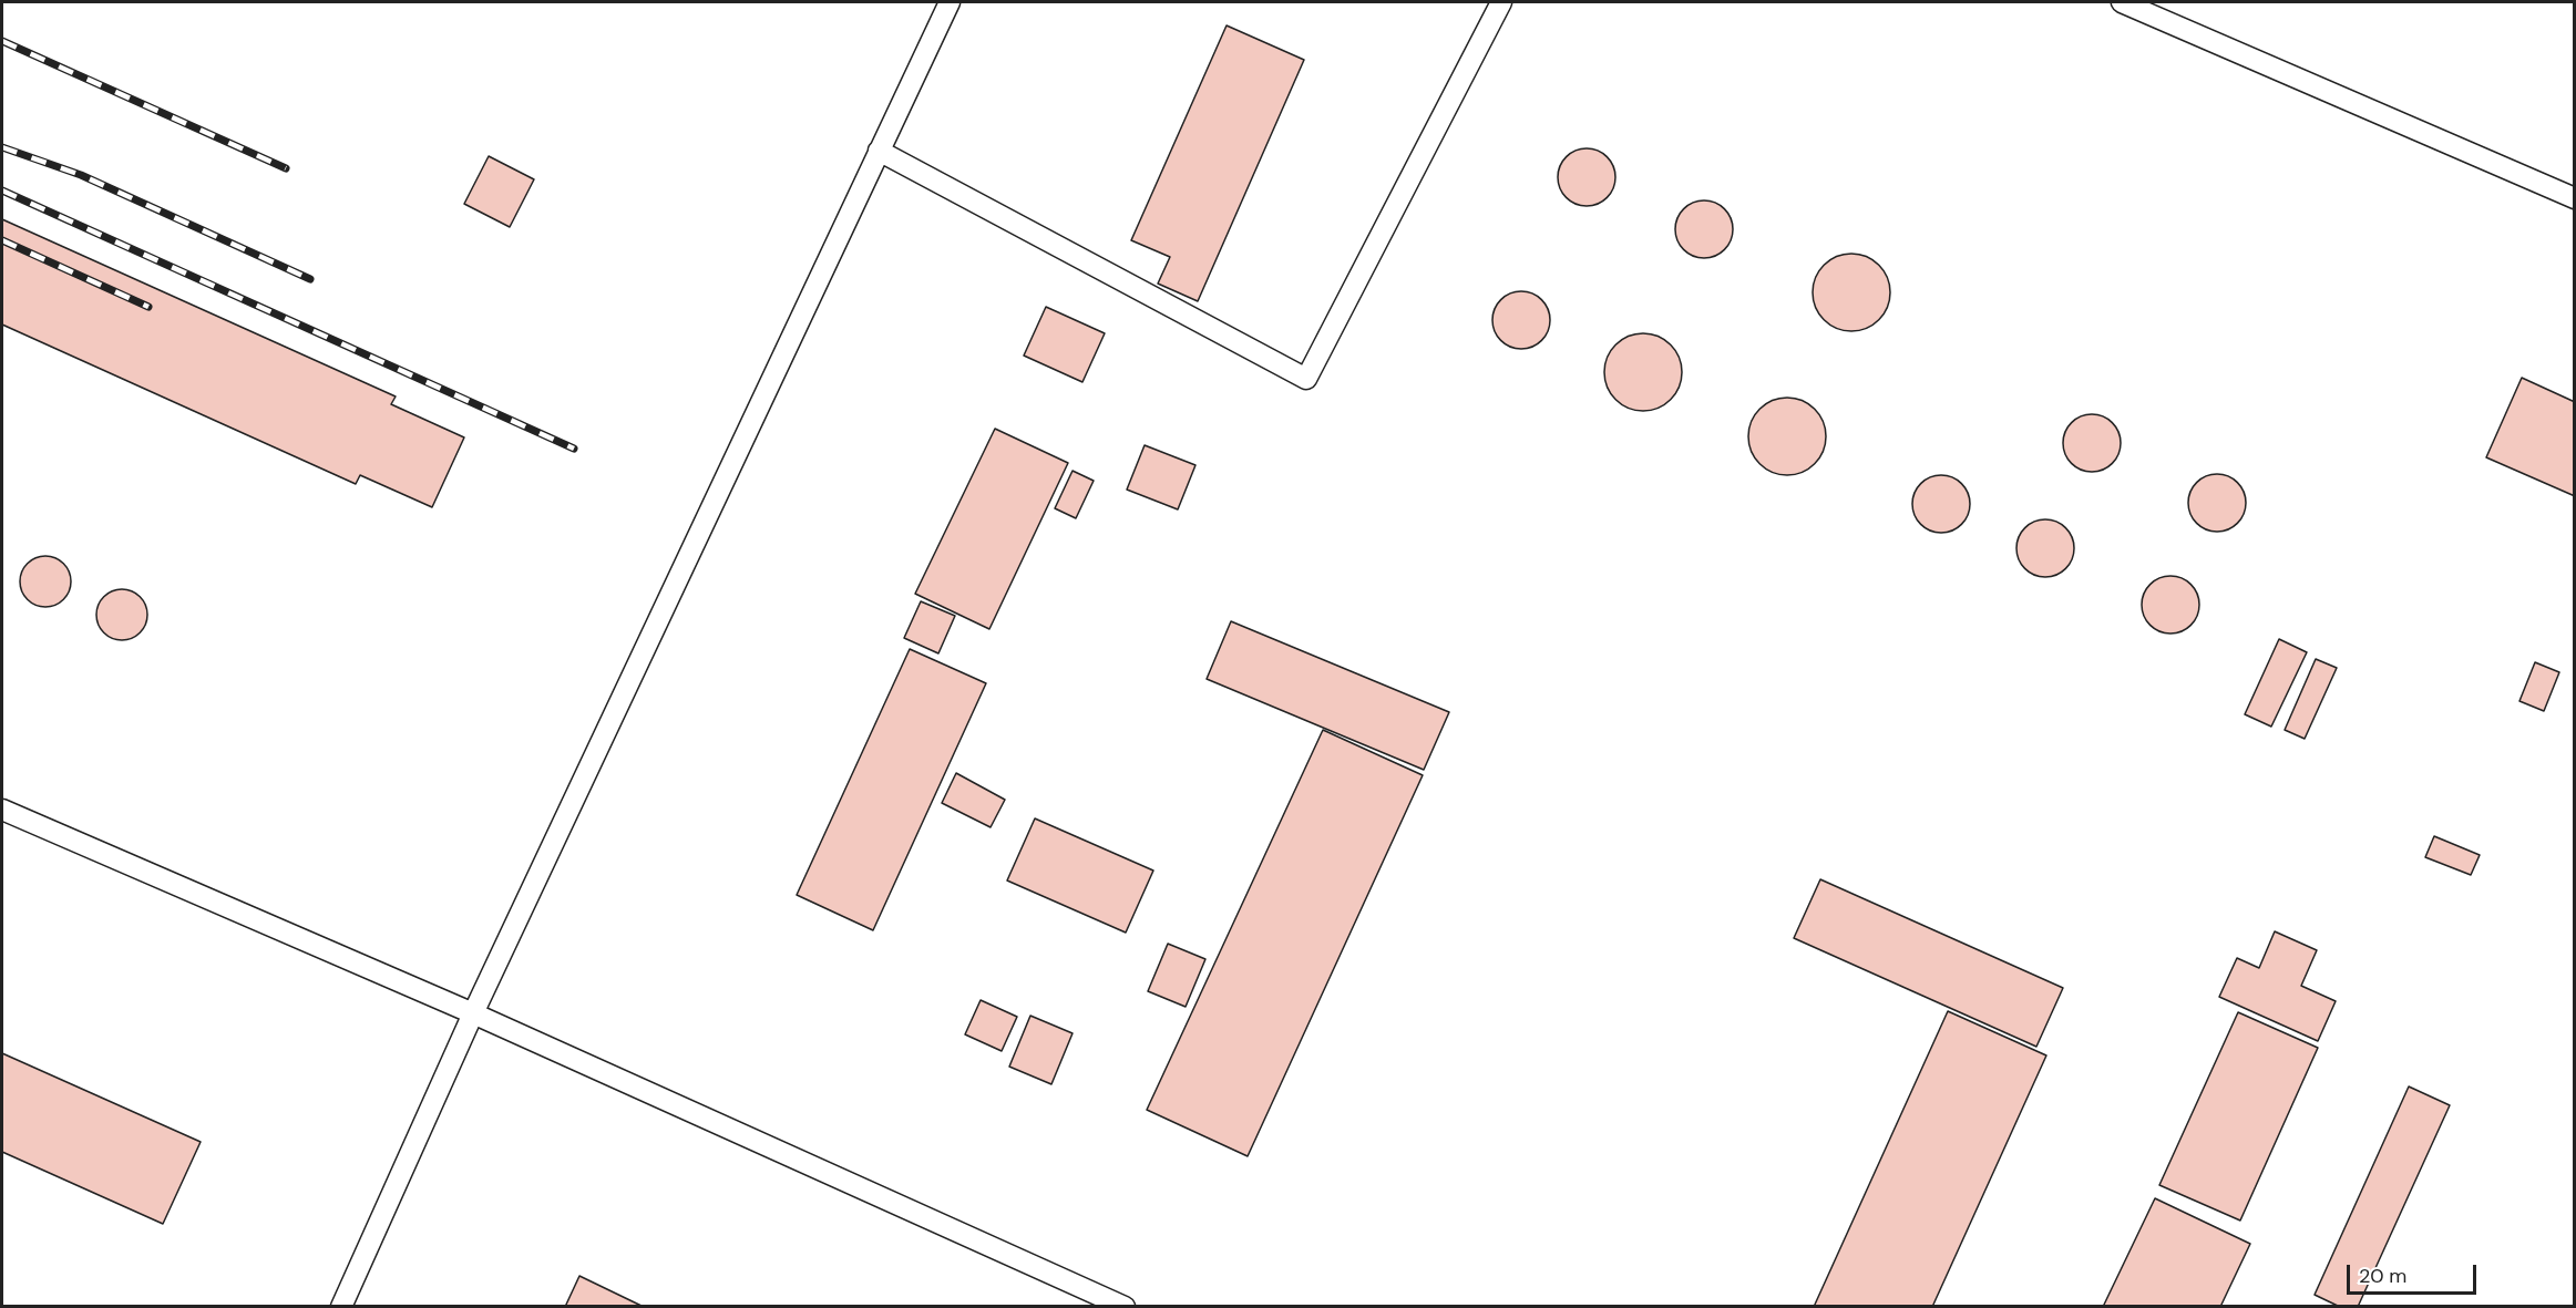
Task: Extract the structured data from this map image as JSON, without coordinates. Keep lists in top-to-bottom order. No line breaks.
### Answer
{"scale_bar":"20 m"}
